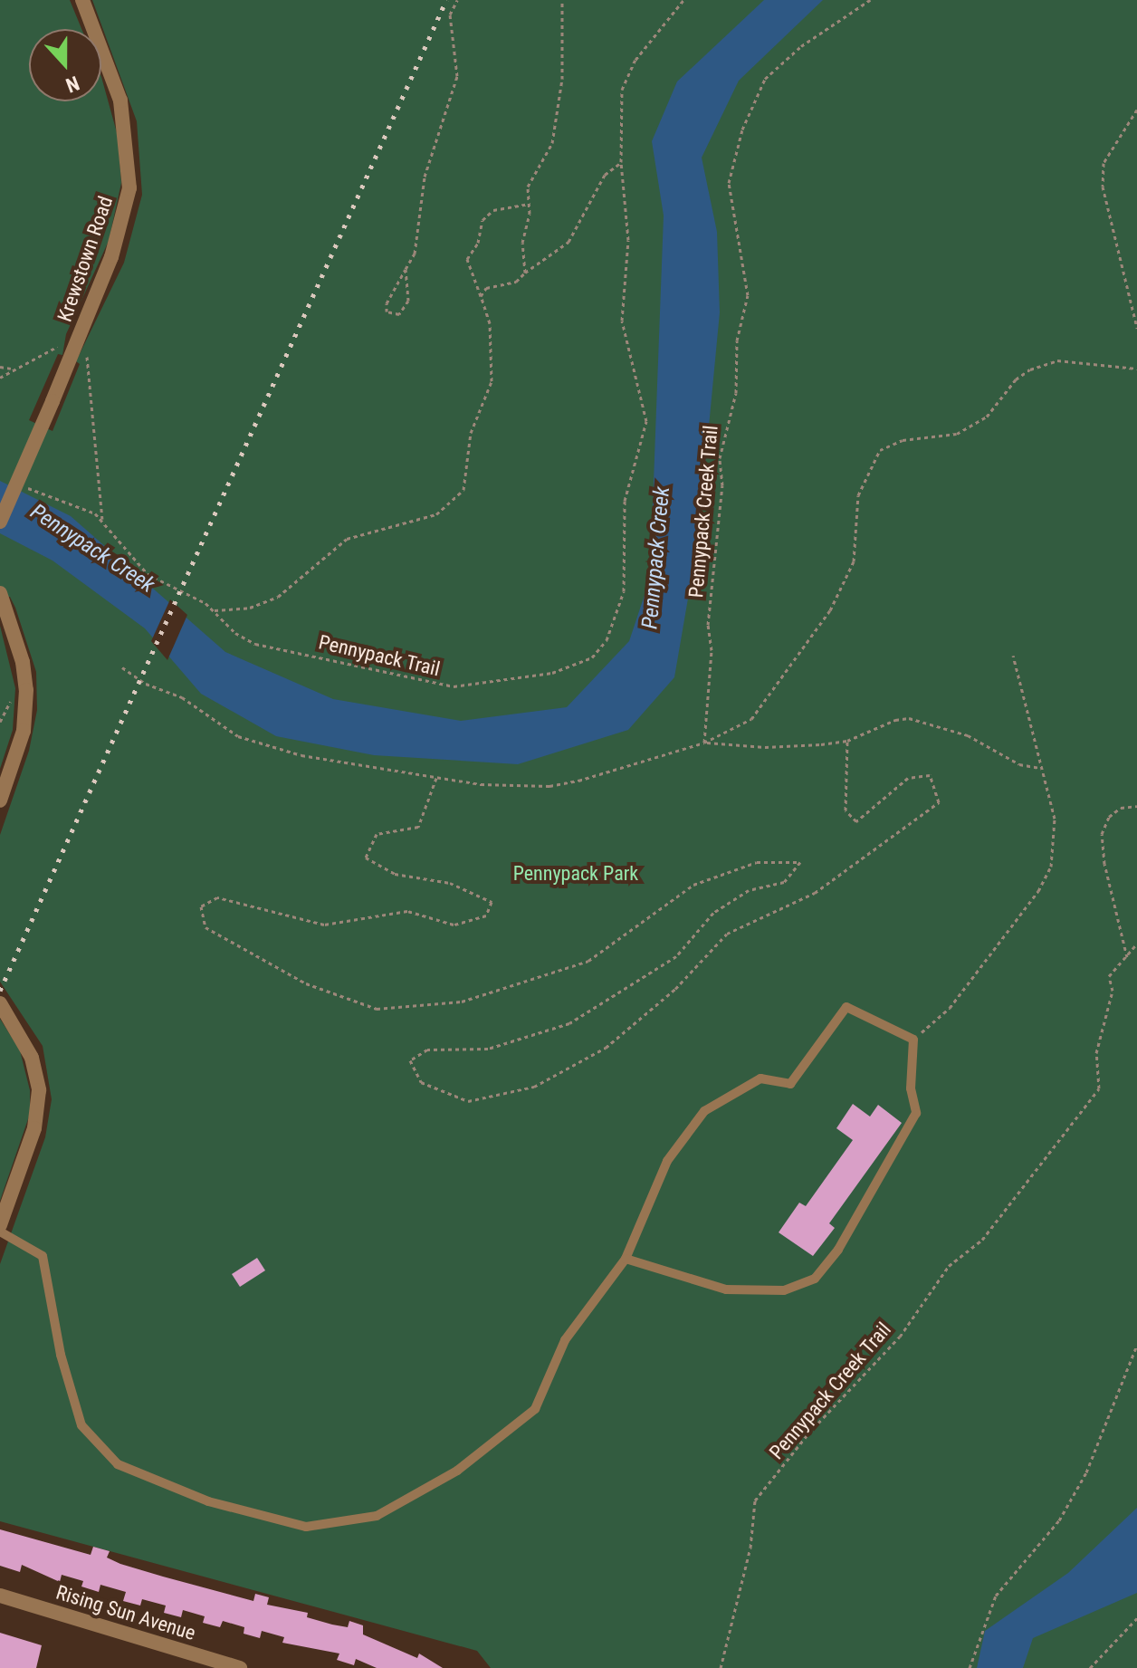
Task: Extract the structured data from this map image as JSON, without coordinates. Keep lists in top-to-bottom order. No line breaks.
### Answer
{"streets":{"street":["Krewstown Road","Rising Sun Avenue"],"path":["Pennypack Creek Trail","Pennypack Trail"]},"water":["Pennypack Creek"],"parks":["Pennypack Park"],"north":"bottom"}
